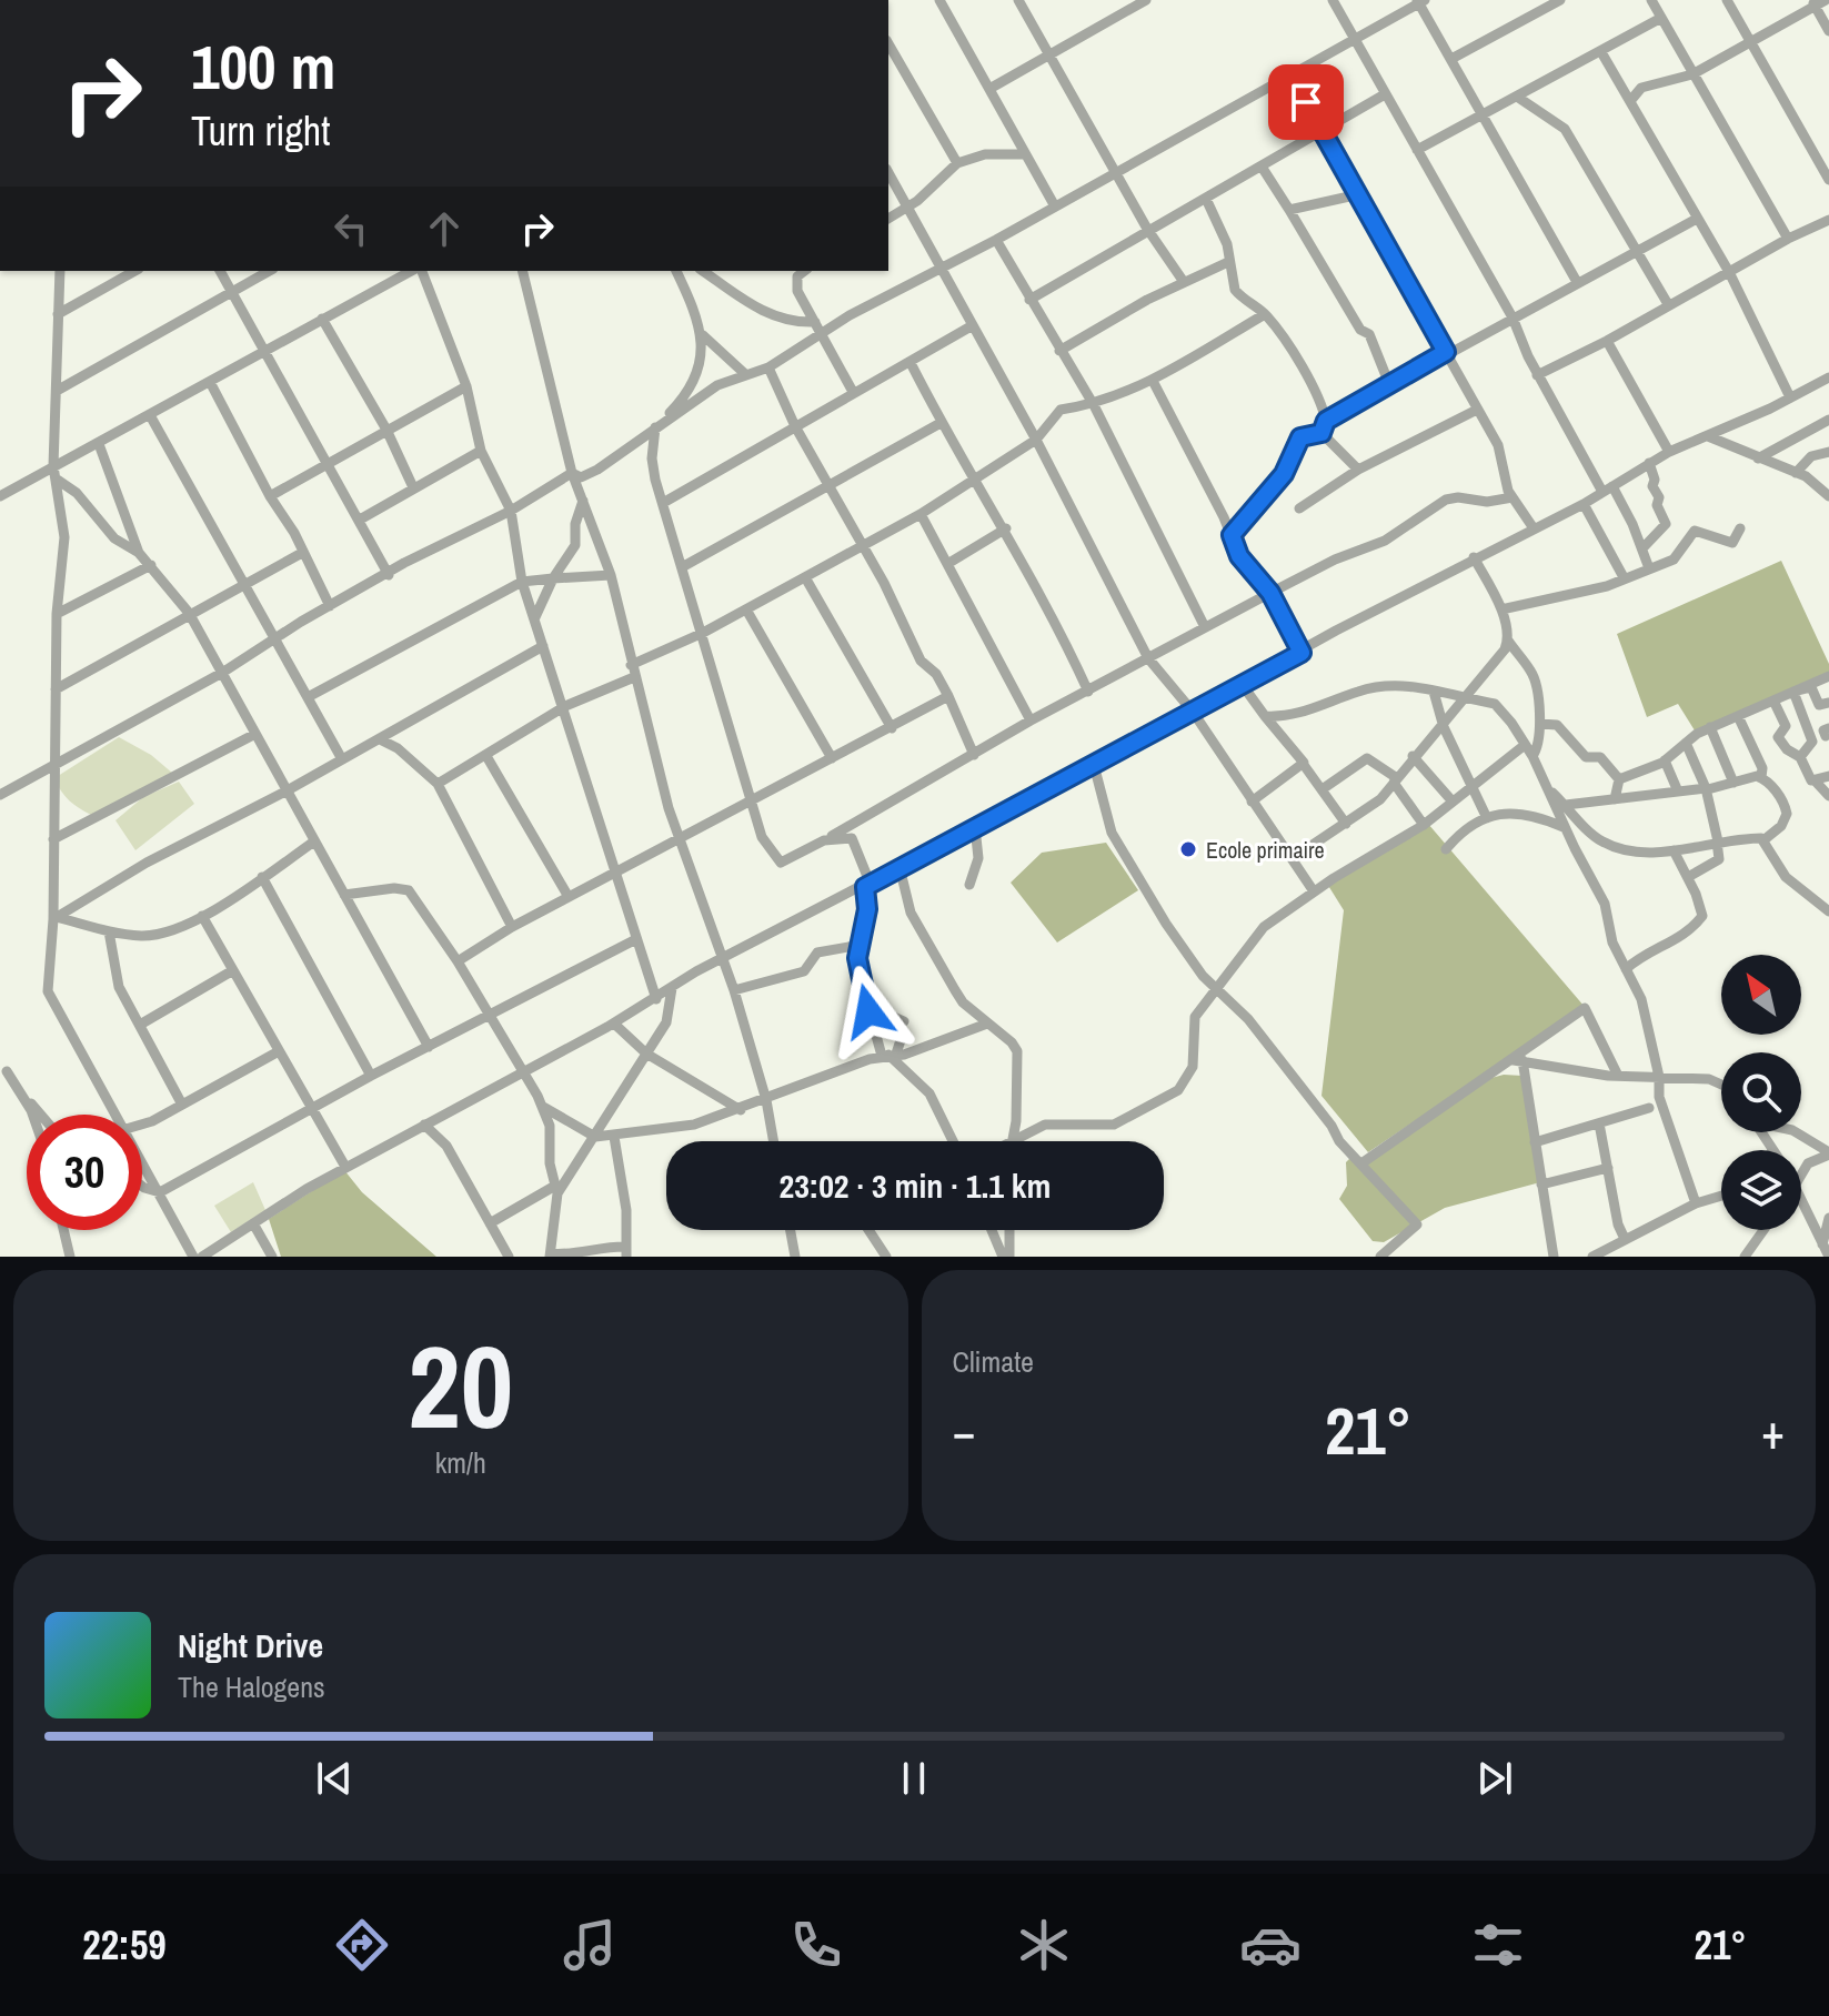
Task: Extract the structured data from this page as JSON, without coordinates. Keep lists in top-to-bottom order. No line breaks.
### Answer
{"places":["Ecole primaire"],"north":"top left","page":{"turn":["100 m","Turn right"],"limit":"30","trip":"23:02 · 3 min · 1.1 km","tile":[["20","km/h"],"Climate"],"heat":["−","21°","+"],"song":["Night Drive","The Halogens"],"tabs":["22:59","21°"]}}
